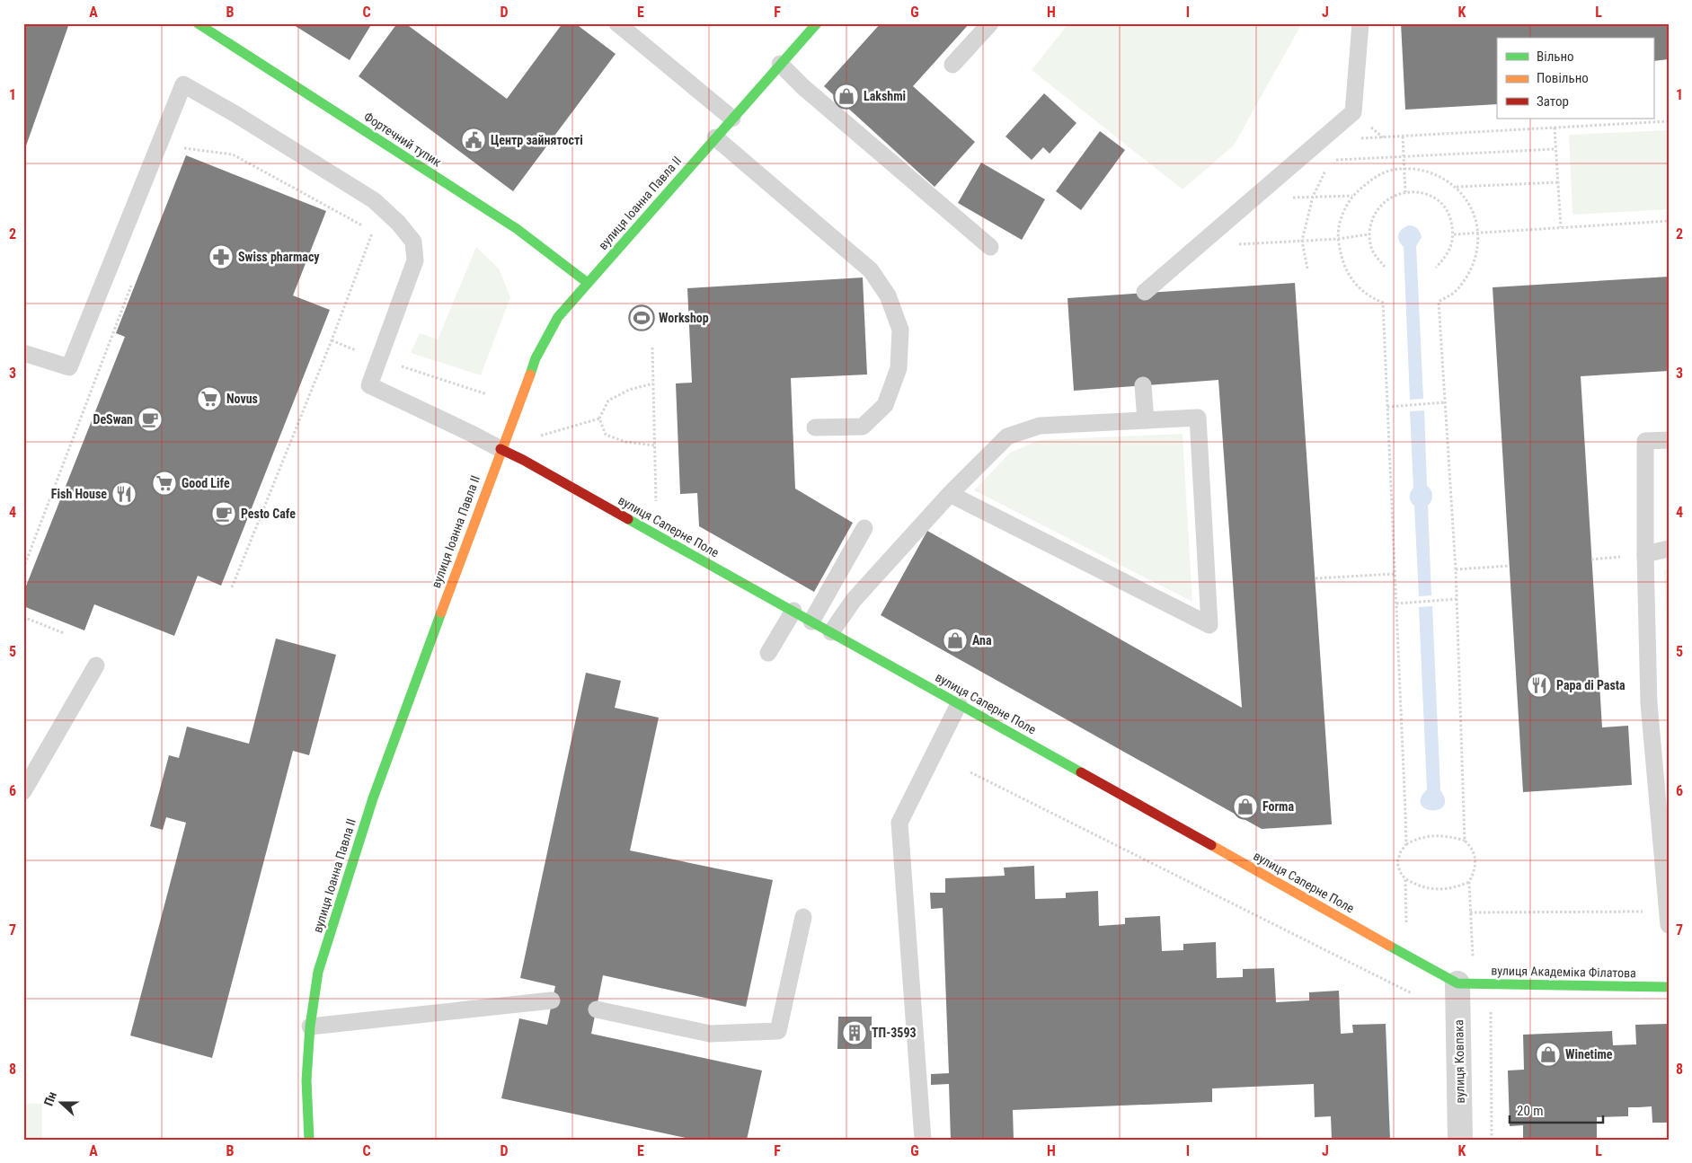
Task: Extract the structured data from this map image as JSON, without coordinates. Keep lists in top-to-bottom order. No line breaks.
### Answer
{"streets":{"street":["Фортечний тупик","вулиця Іоанна Павла II","вулиця Саперне Поле","вулиця Академіка Філатова","вулиця Ковпака"]},"crossings":[["Фортечний тупик","вулиця Іоанна Павла II"],["вулиця Іоанна Павла II","вулиця Саперне Поле"],["вулиця Саперне Поле","вулиця Академіка Філатова"],["вулиця Саперне Поле","вулиця Ковпака"],["вулиця Академіка Філатова","вулиця Ковпака"]],"places":{"shop":["Lakshmi","Ana","Forma","Winetime"],"public building":["Центр зайнятості"],"pharmacy":["Swiss pharmacy"],"sports":["Workshop"],"supermarket":["Novus","Good Life"],"cafe":["DeSwan","Pesto Cafe"],"restaurant":["Fish House","Papa di Pasta"],"building":["ТП-3593"]},"legend":["Вільно","Повільно","Затор"],"scale_bar":"20 m","north":"left","grid":{"columns":["A","B","C","D","E","F","G","H","I","J","K","L"],"rows":["1","2","3","4","5","6","7","8"]}}
